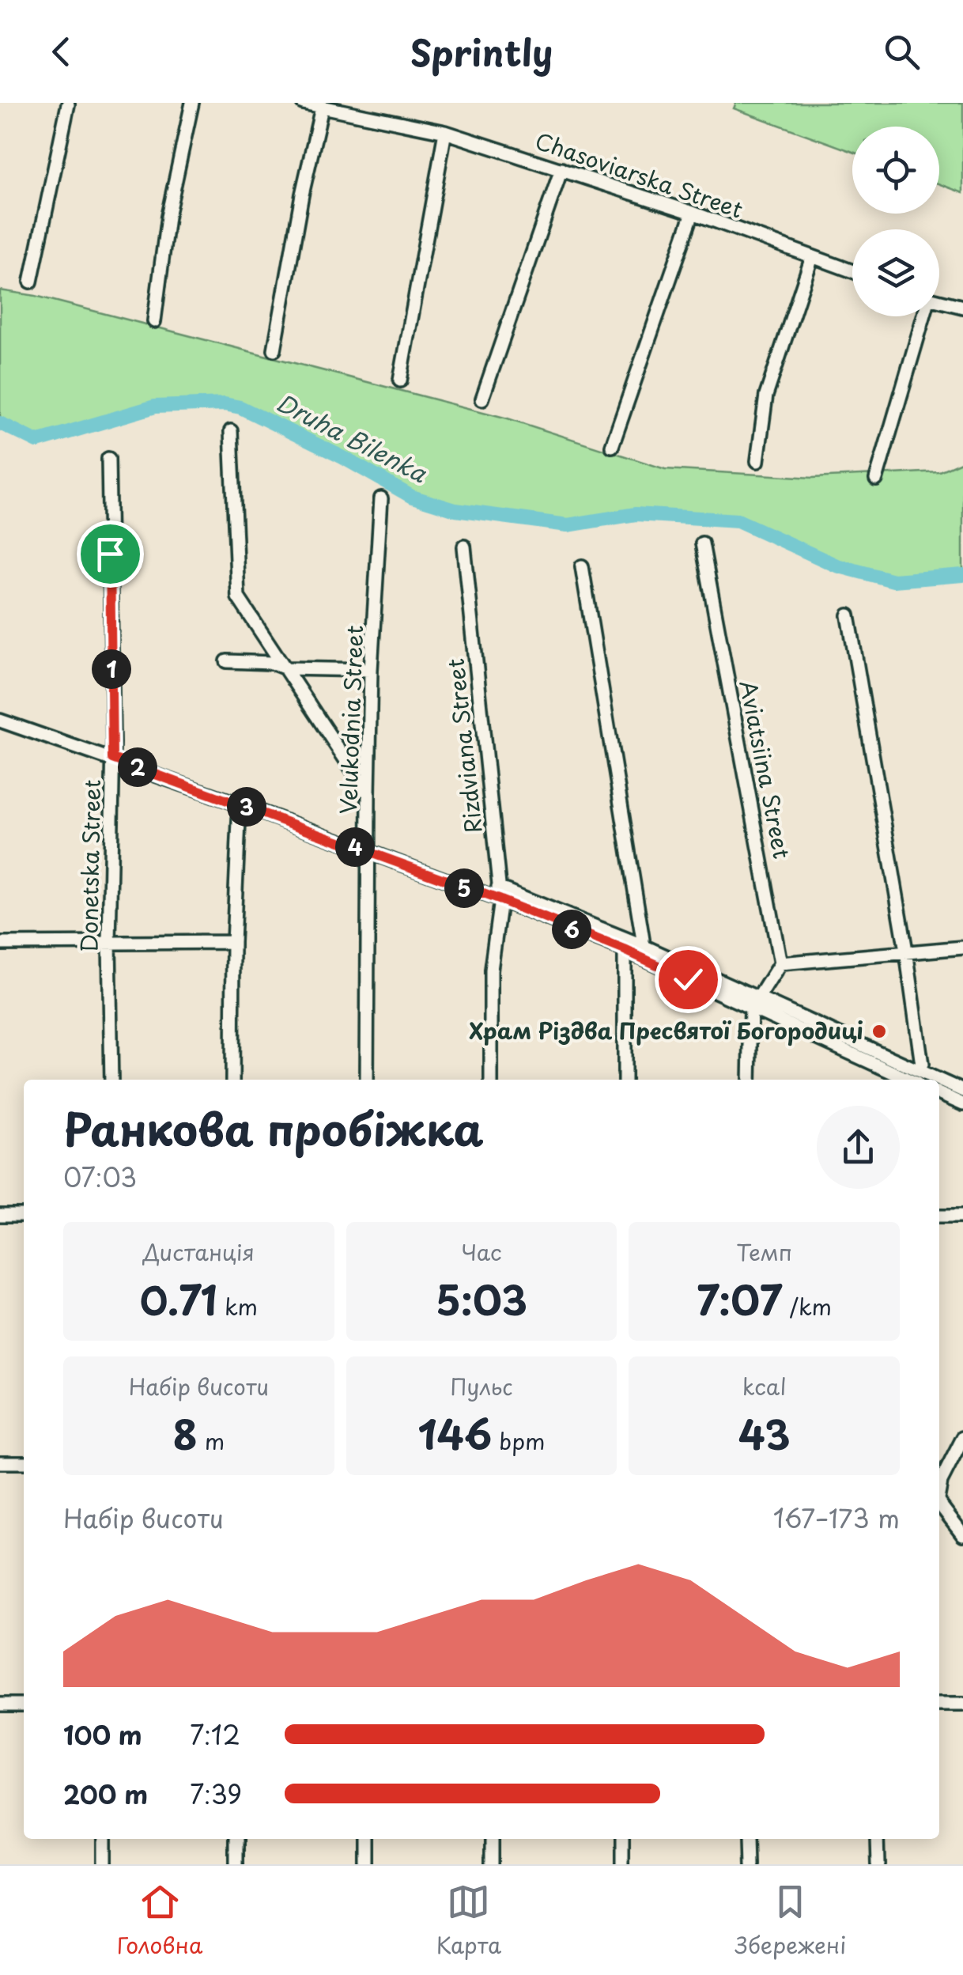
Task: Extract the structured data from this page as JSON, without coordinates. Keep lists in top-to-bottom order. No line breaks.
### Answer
{"streets":{"street":["Chasoviarska Street","Velukodnia Street","Rizdviana Street","Aviatsiina Street","Donetska Street"]},"water":["Druha Bilenka"],"places":["Храм Різдва Пресвятої Богородиці"],"page":{"header":"Sprintly","pins":["1","2","3","4","5","6"],"heading":["Ранкова пробіжка","07:03"],"stats":[["Дистанція","0.71 km"],["Час","5:03"],["Темп","7:07 /km"],["Набір висоти","8 m"],["Пульс","146 bpm"],["kcal","43"]],"chart":["Набір висоти","167–173 m"],"list":[{"name":"100 m","note":"7:12"},{"name":"200 m","note":"7:39"}],"tabs":["Головна","Карта","Збережені"]}}
